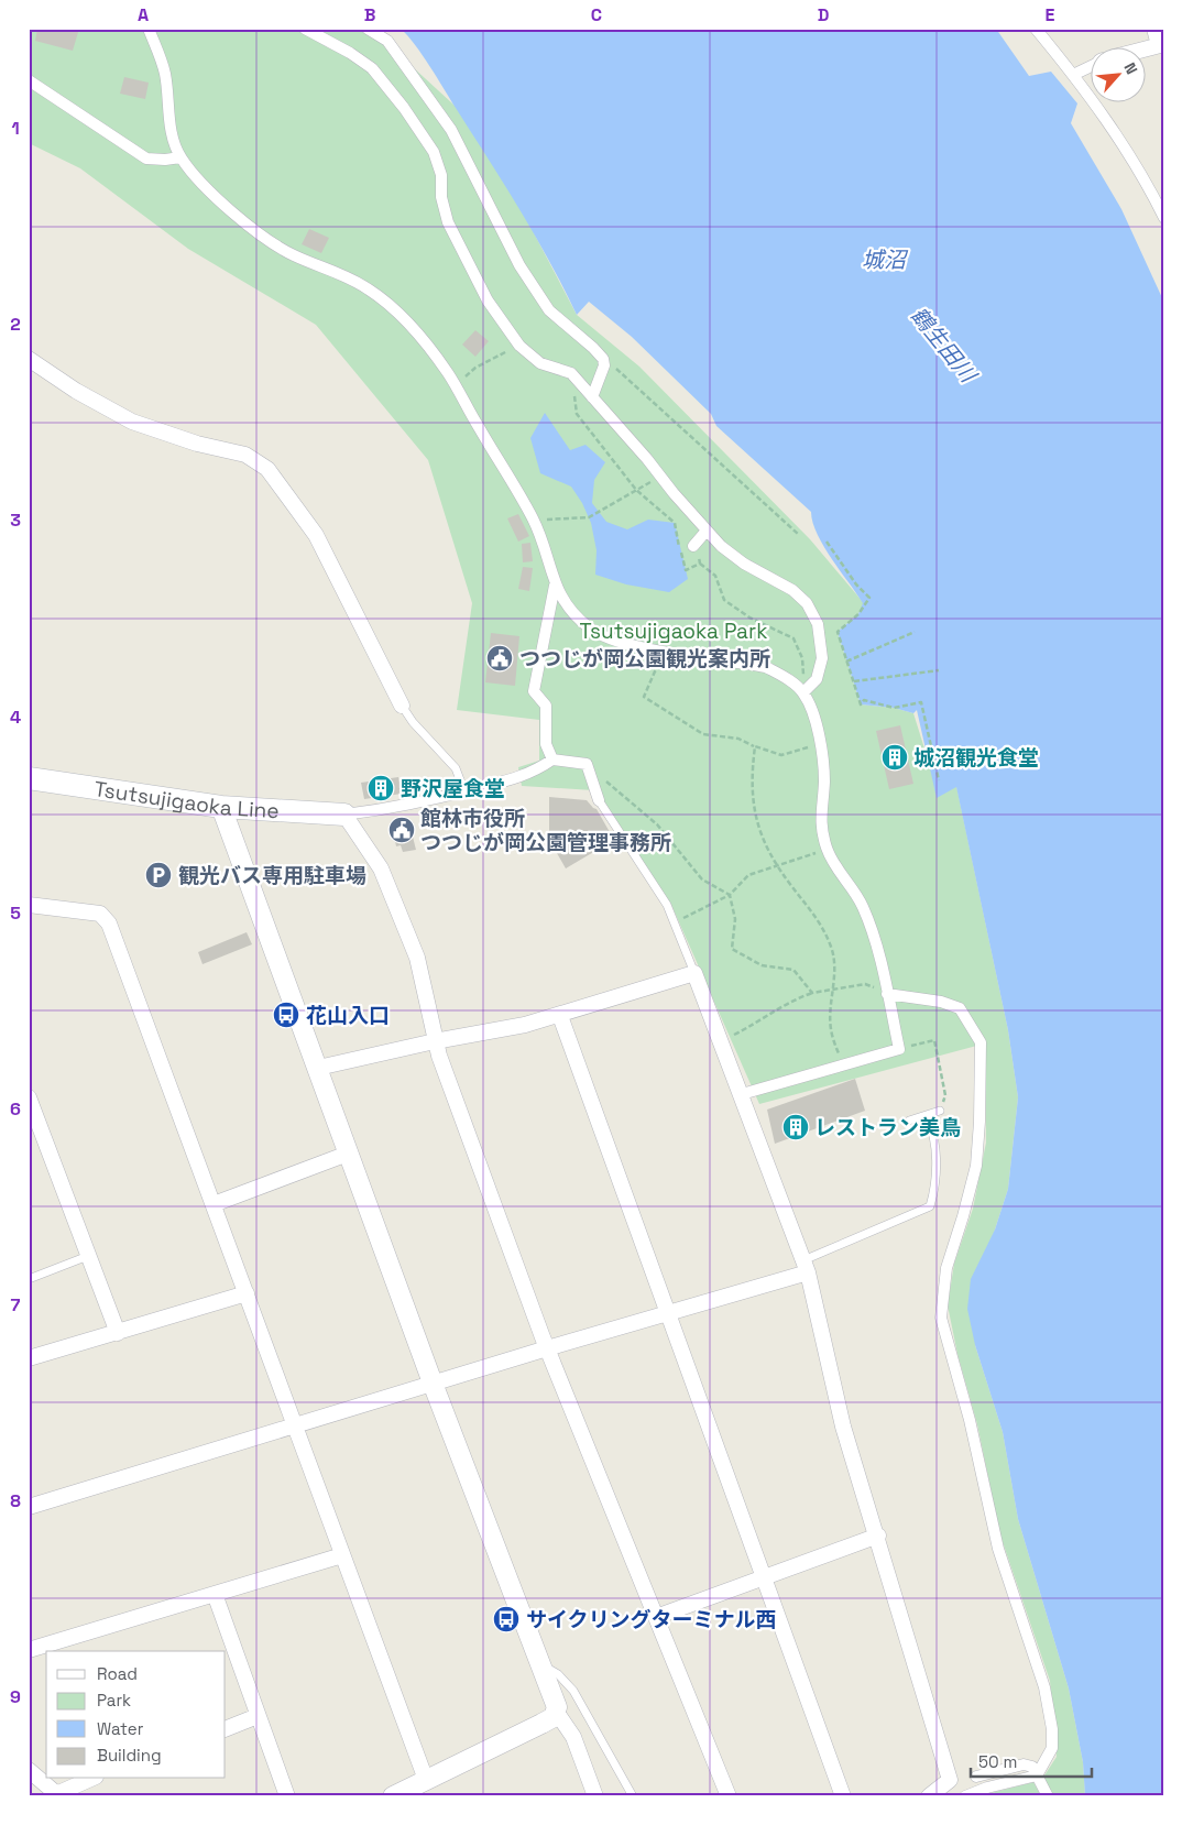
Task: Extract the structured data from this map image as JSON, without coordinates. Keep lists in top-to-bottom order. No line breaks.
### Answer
{"streets":{"main road":["Tsutsujigaoka Line"]},"water":["城沼","鶴生田川"],"parks":["Tsutsujigaoka Park"],"places":{"public building":["つつじが岡公園観光案内所","館林市役所 つつじが岡公園管理事務所"],"building":["城沼観光食堂","野沢屋食堂","レストラン美鳥"],"parking":["観光バス専用駐車場"],"bus stop":["花山入口","サイクリングターミナル西"]},"legend":["Road","Park","Water","Building"],"scale_bar":"50 m","north":"top right","grid":{"columns":["A","B","C","D","E"],"rows":["1","2","3","4","5","6","7","8","9"]}}
